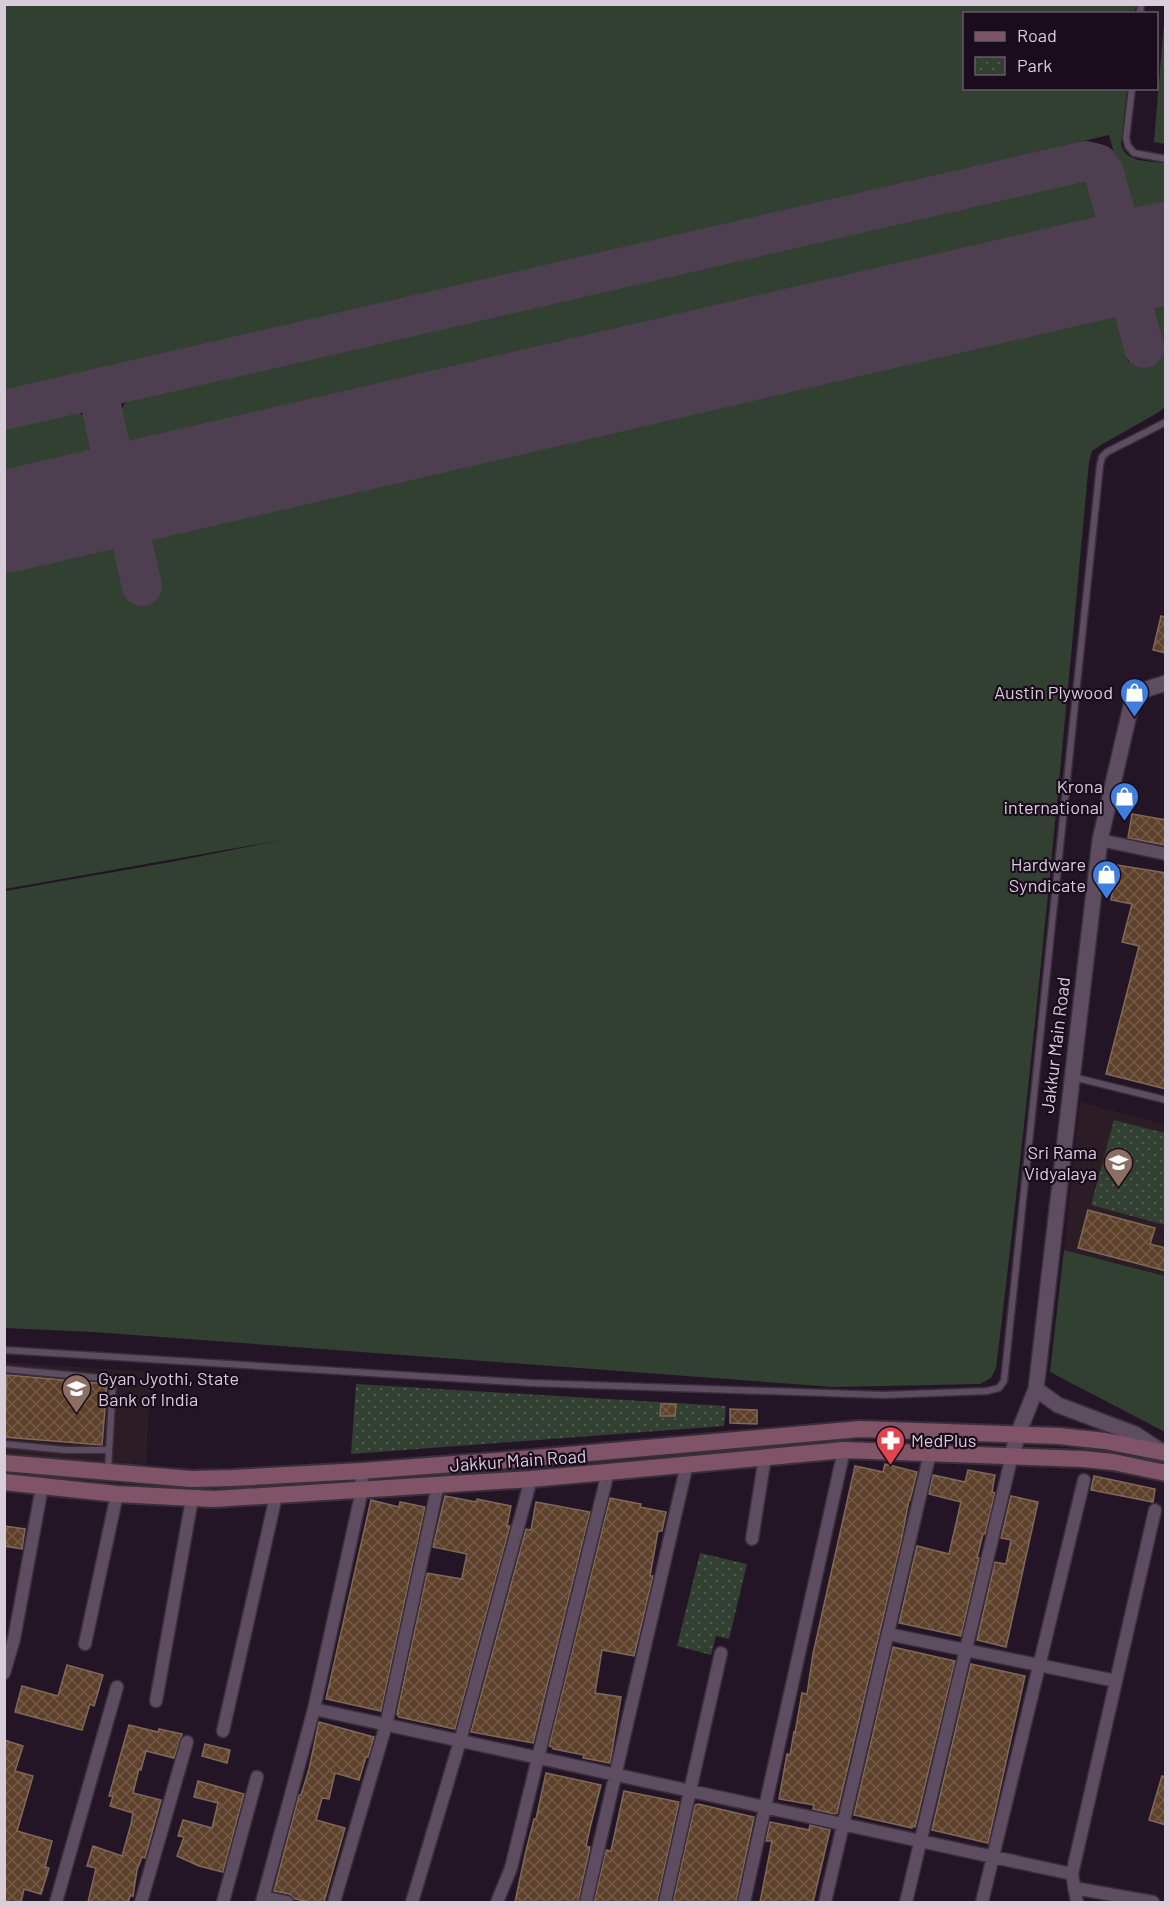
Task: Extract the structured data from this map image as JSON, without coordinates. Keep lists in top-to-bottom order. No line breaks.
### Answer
{"streets":{"main road":["Jakkur Main Road"]},"places":{"shop":["Austin Plywood","Krona international","Hardware Syndicate"],"school or university":["Sri Rama Vidyalaya","Gyan Jyothi, State Bank of India"],"pharmacy":["MedPlus"]},"legend":["Road","Park"]}
